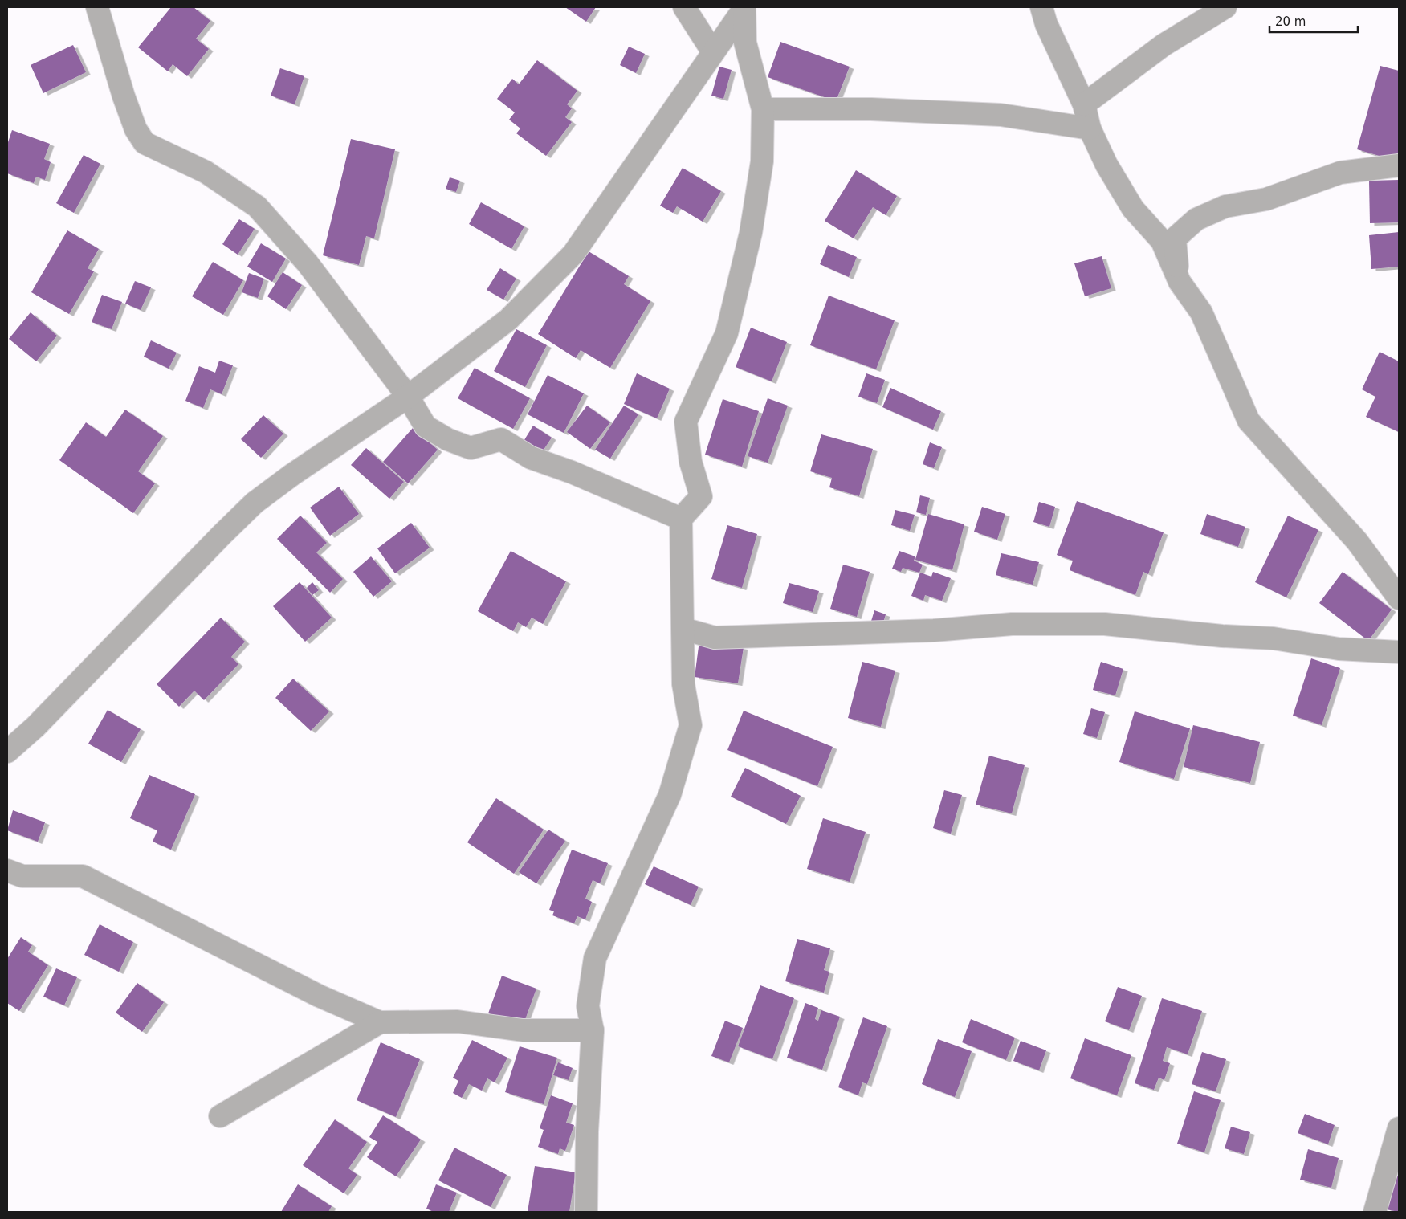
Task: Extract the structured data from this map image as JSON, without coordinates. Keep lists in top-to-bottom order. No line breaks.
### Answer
{"scale_bar":"20 m"}
